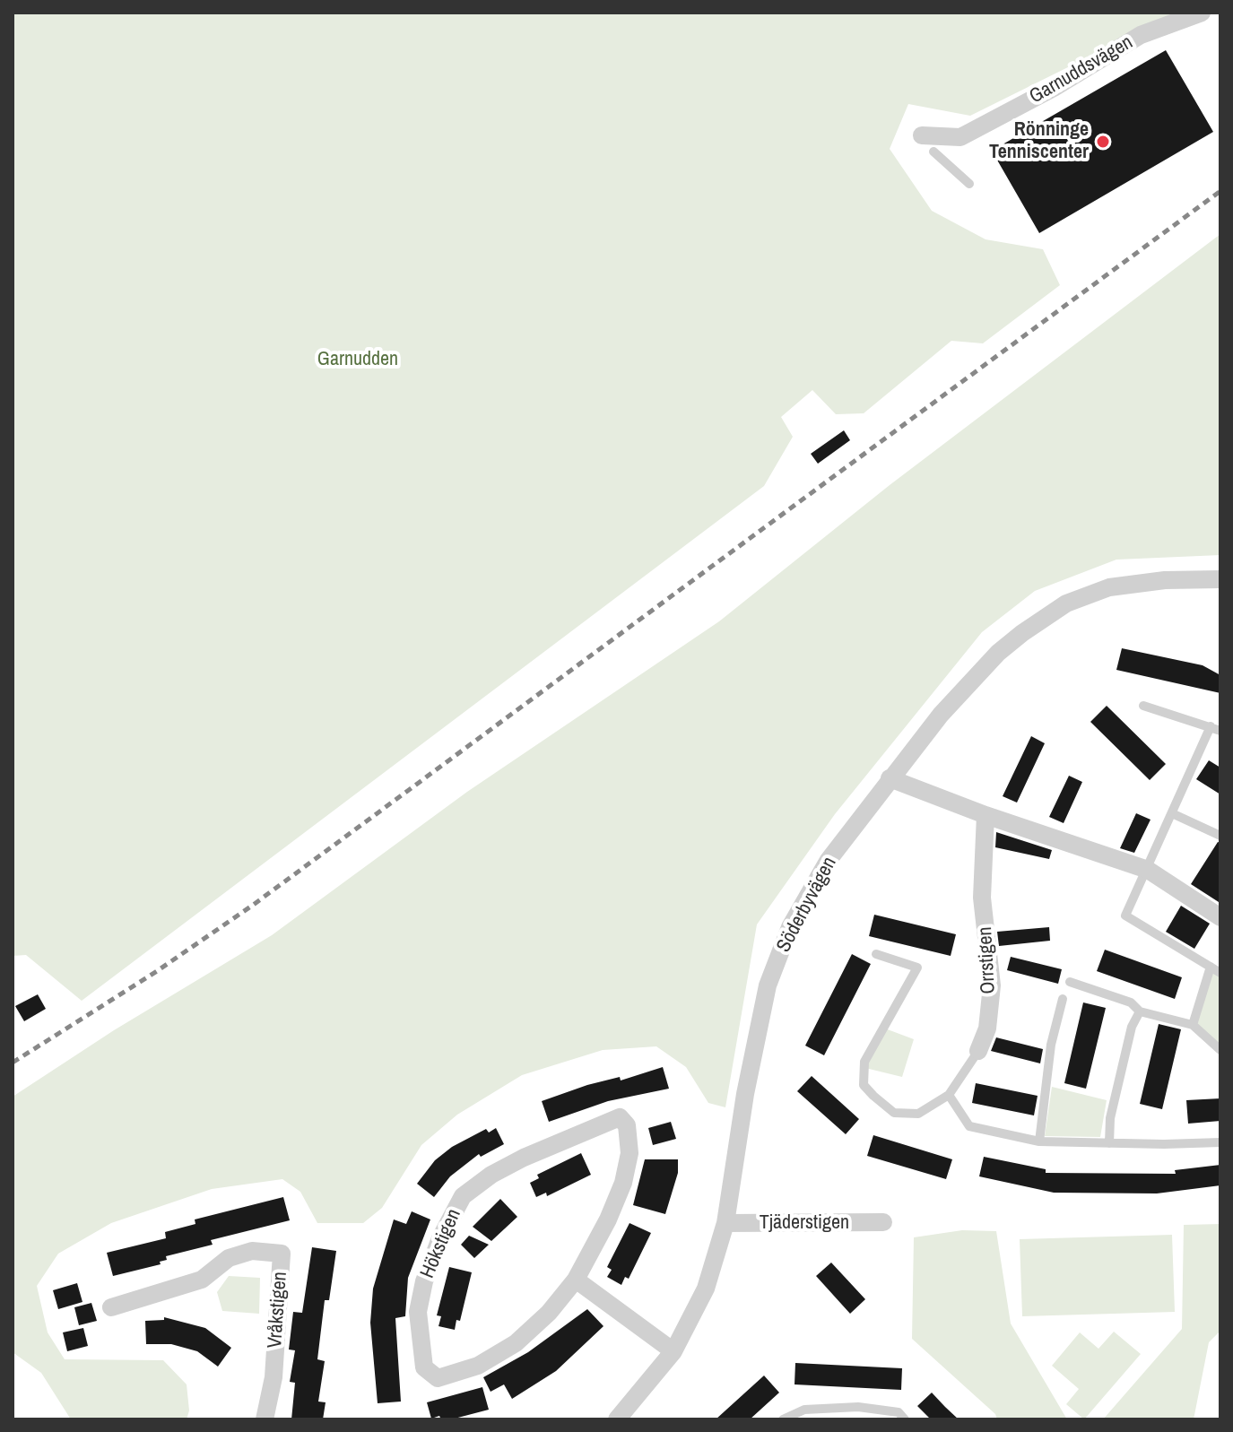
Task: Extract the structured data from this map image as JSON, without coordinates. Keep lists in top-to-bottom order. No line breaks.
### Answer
{"streets":{"street":["Garnuddsvägen","Söderbyvägen","Orrstigen","Tjäderstigen","Hökstigen","Vråkstigen"]},"crossings":[["Söderbyvägen","Tjäderstigen"]],"parks":["Garnudden"],"places":["Rönninge Tenniscenter"]}
